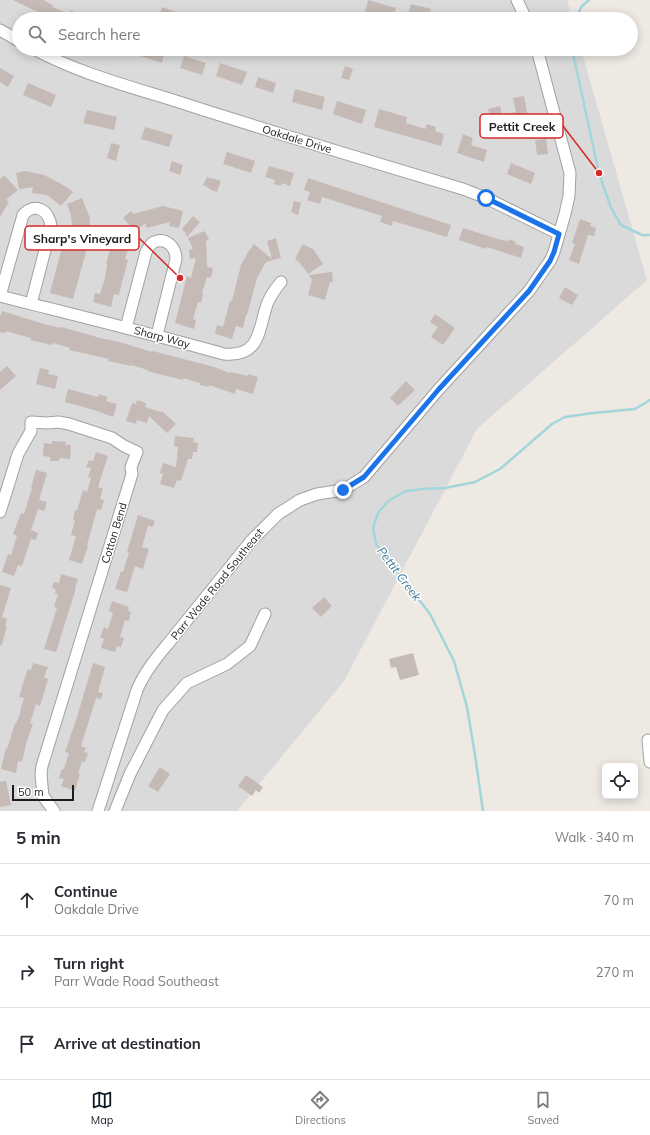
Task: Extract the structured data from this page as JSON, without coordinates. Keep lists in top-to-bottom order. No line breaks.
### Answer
{"streets":{"street":["Oakdale Drive","Sharp Way","Cotton Bend","Parr Wade Road Southeast"]},"crossings":[["Oakdale Drive","Parr Wade Road Southeast"]],"water":["Pettit Creek"],"places":["Pettit Creek","Sharp's Vineyard"],"scale_bar":"50 m","page":{"search":"Search here","scale":"50 m","heading":["5 min","Walk · 340 m"],"list":[["Continue","Oakdale Drive","70 m"],["Turn right","Parr Wade Road Southeast","270 m"],"Arrive at destination"],"nav":["Map","Directions","Saved"]}}
